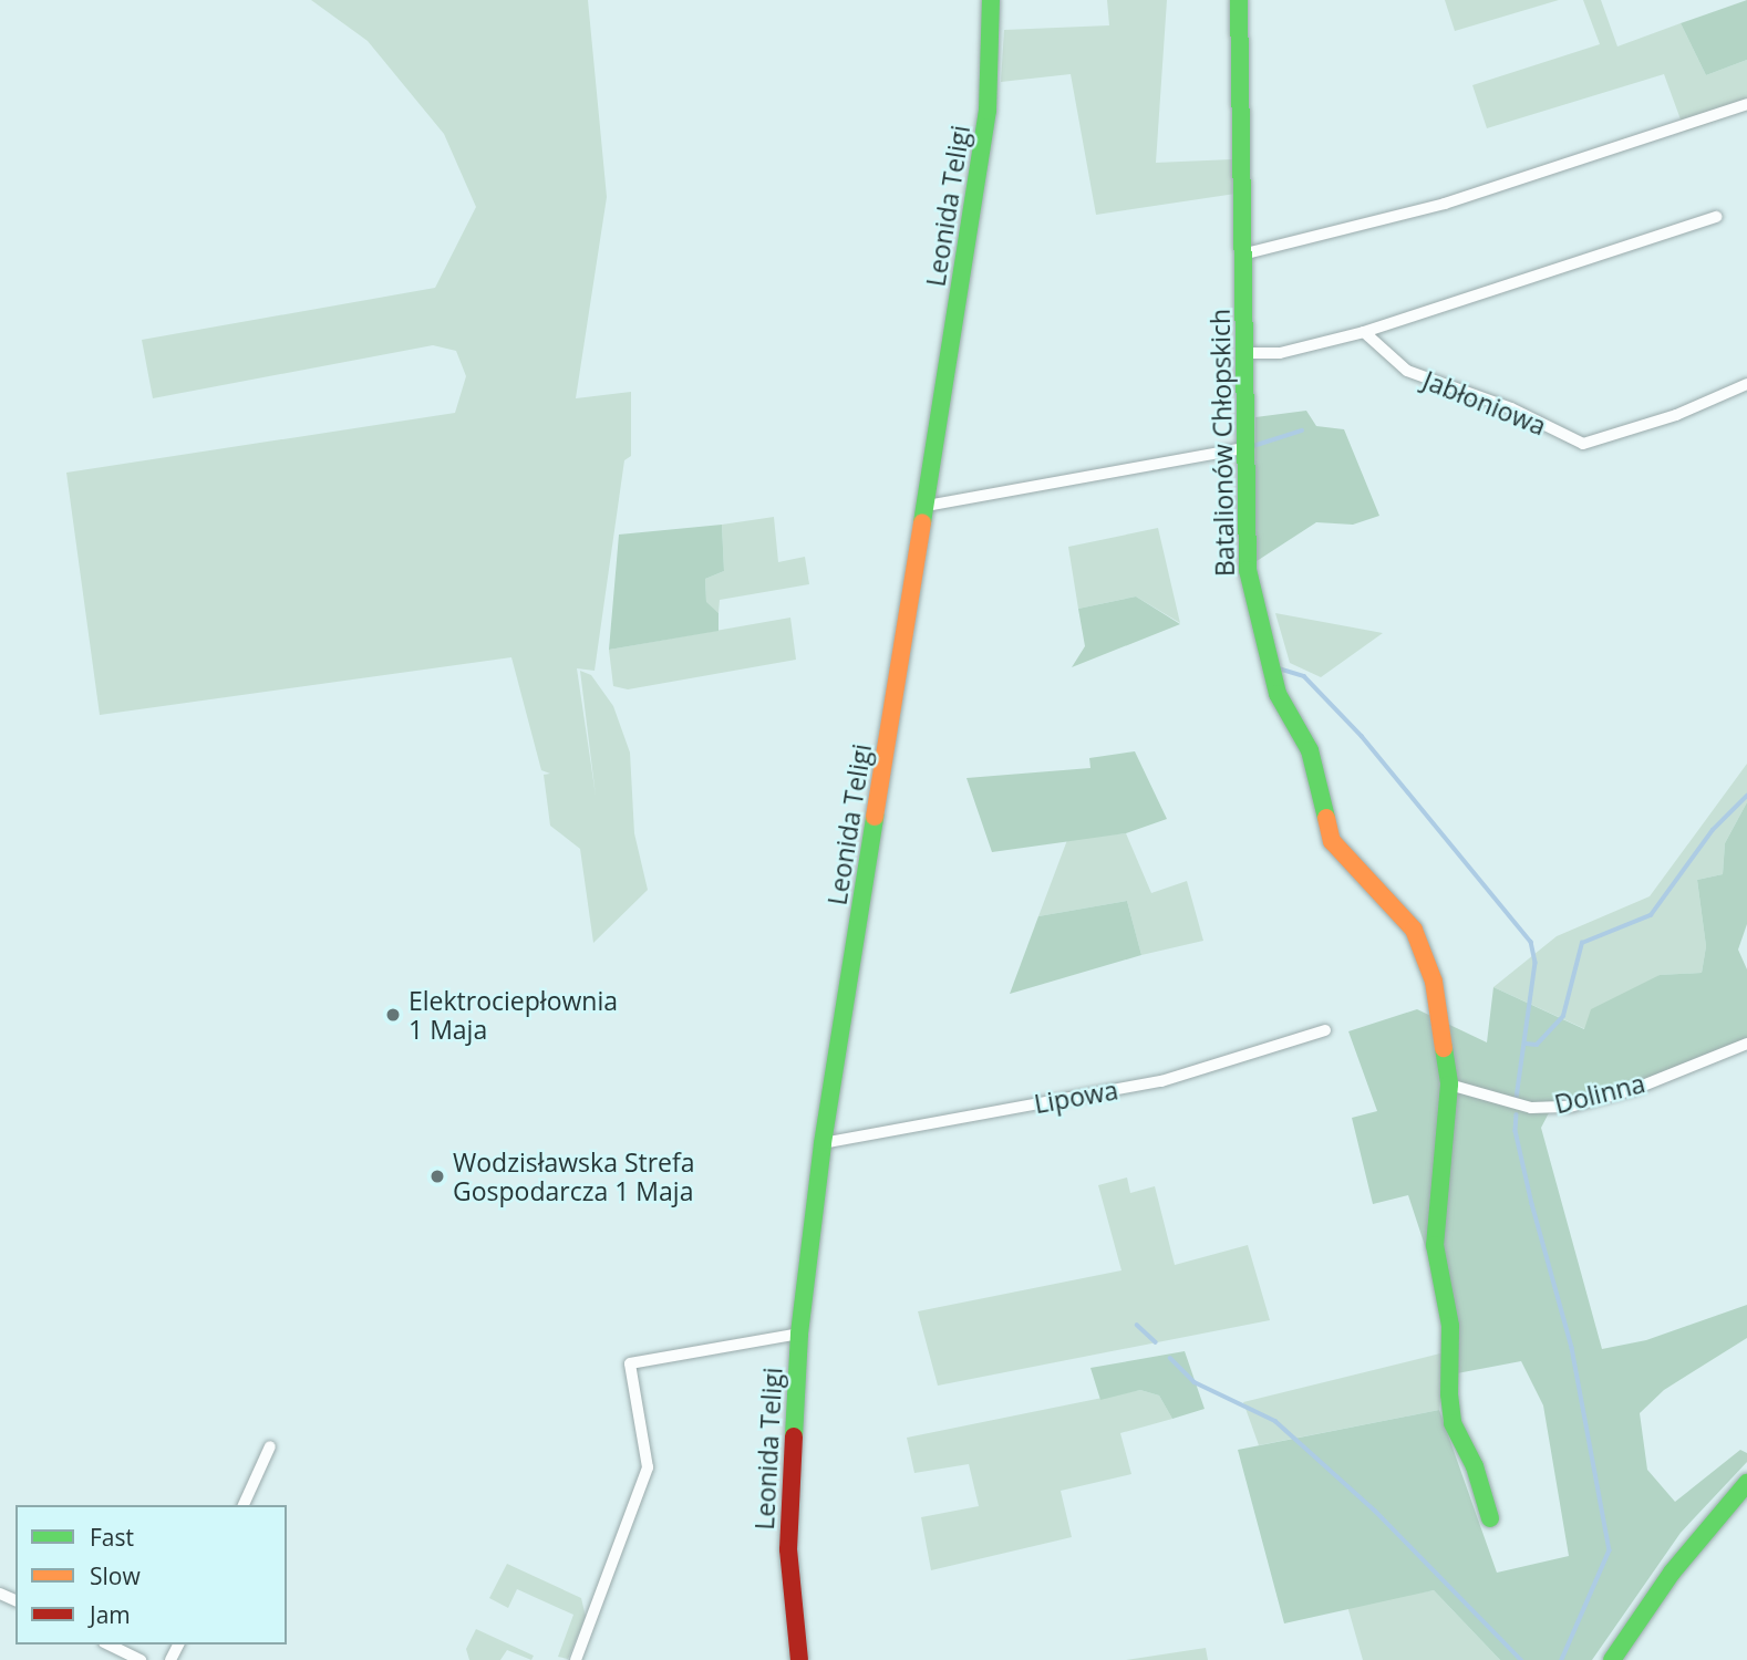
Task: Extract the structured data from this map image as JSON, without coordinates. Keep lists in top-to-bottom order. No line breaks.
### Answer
{"streets":{"street":["Leonida Teligi","Jabłoniowa","Batalionów Chłopskich","Dolinna","Lipowa"]},"crossings":[["Leonida Teligi","Lipowa"],["Batalionów Chłopskich","Dolinna"]],"places":["Elektrociepłownia 1 Maja","Wodzisławska Strefa Gospodarcza 1 Maja"],"legend":["Fast","Slow","Jam"]}
